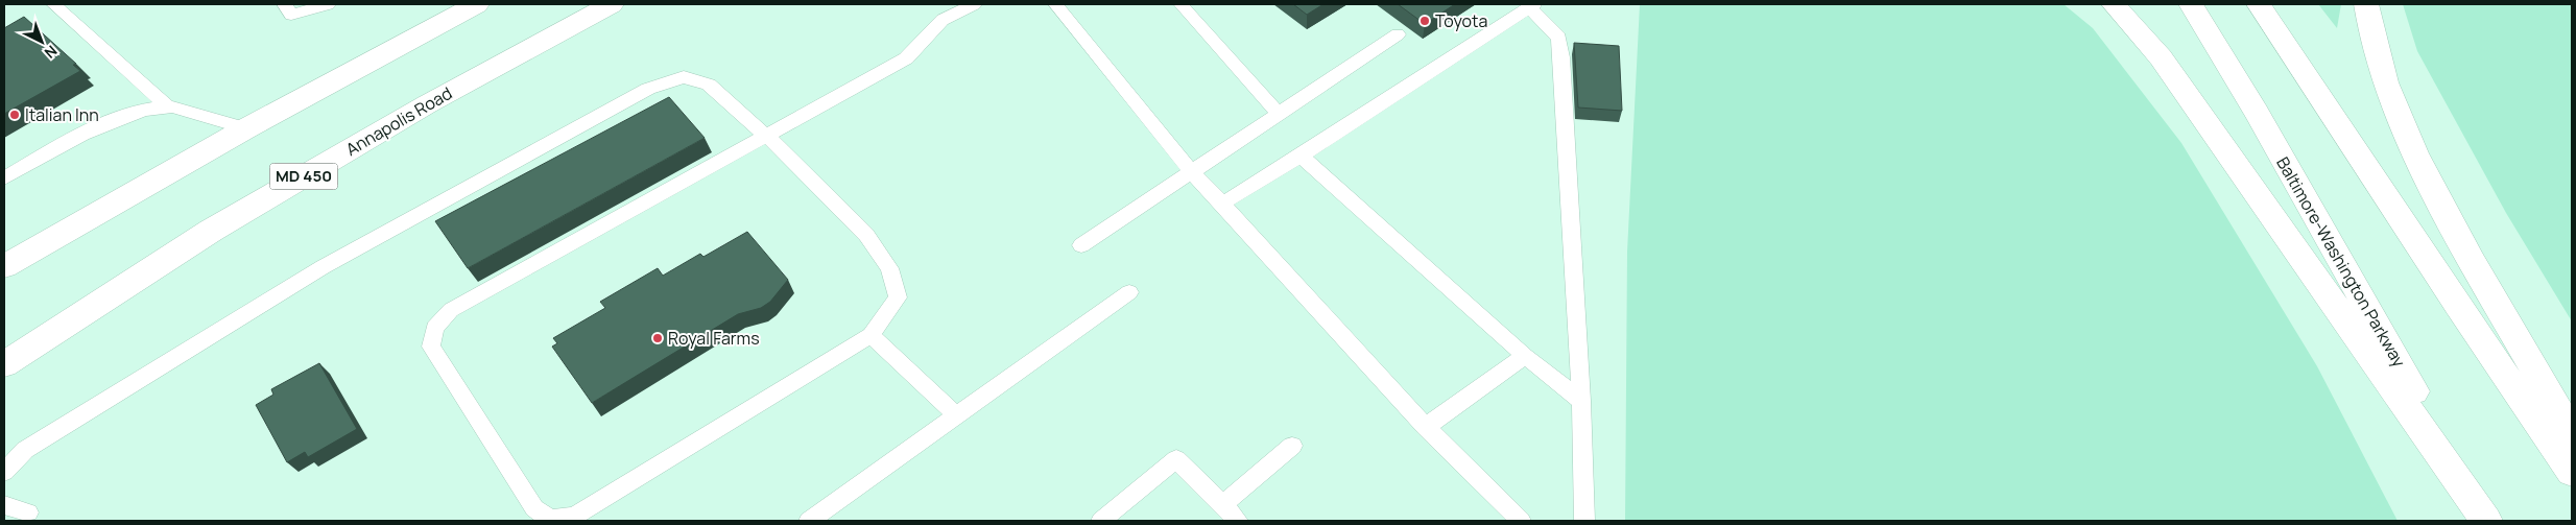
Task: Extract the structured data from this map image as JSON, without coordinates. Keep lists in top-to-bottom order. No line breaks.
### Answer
{"streets":{"main road":["Annapolis Road","MD 450","Baltimore-Washington Parkway"]},"places":["Toyota","Italian Inn","Royal Farms"],"north":"bottom right"}
